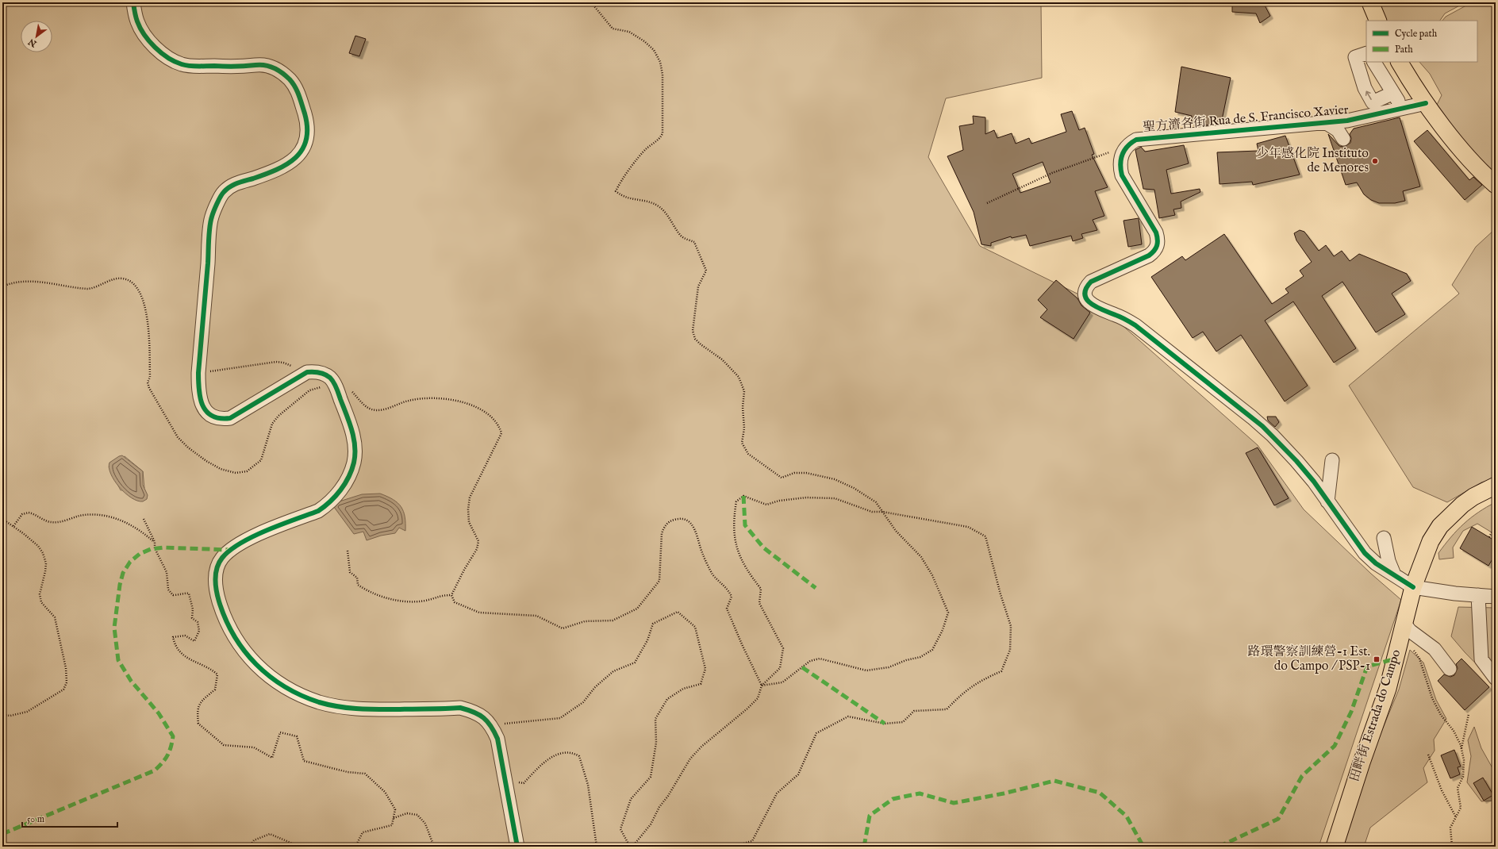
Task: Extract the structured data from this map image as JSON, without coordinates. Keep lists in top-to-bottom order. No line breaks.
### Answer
{"streets":{"main road":["田畔街 Estrada do Campo"],"street":["聖方濟各街 Rua de S. Francisco Xavier"]},"crossings":[["聖方濟各街 Rua de S. Francisco Xavier","田畔街 Estrada do Campo"]],"places":{"other":["少年感化院 Instituto de Menores"],"transit":["路環警察訓練營-1 Est. do Campo / PSP-1"]},"legend":["Cycle path","Path"],"scale_bar":"50 m","north":"bottom left"}
